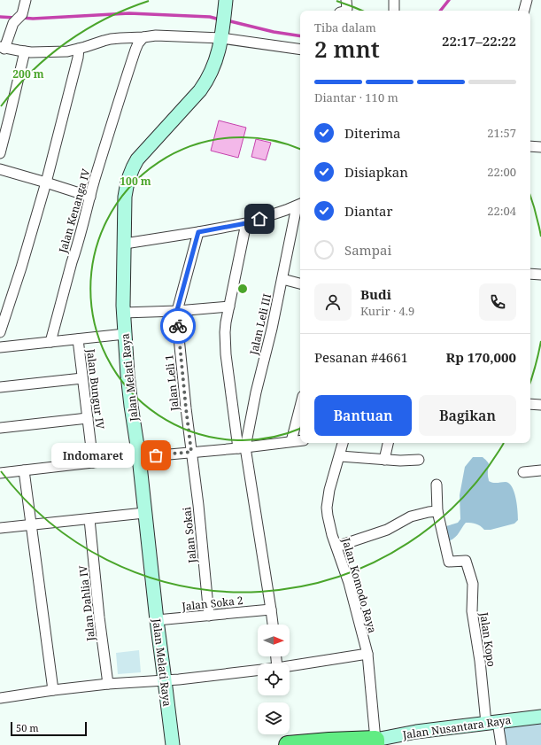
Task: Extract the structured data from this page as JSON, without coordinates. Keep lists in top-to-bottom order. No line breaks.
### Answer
{"streets":{"highway":["Jalan Nusantara Raya"],"street":["Jalan Kenanga IV","Jalan Leli III","Jalan Melati Raya","Jalan Leli 1","Jalan Bungur IV","Jalan Sokai","Jalan Komodo Raya","Jalan Dahlia IV","Jalan Soka 2","Jalan Kopo"]},"crossings":[["Jalan Melati Raya","Jalan Soka 2"],["Jalan Leli 1","Jalan Sokai"],["Jalan Sokai","Jalan Soka 2"],["Jalan Komodo Raya","Jalan Nusantara Raya"],["Jalan Kopo","Jalan Nusantara Raya"]],"places":["Indomaret"],"scale_bar":"50 m","north":"right","page":{"heading":["2 mnt","Tiba dalam","22:17–22:22"],"panel":["Budi","Kurir · 4.9","Pesanan #4661","Rp 170,000"],"bar":"Diantar · 110 m","list":[["Diterima","21:57"],["Disiapkan","22:00"],["Diantar","22:04"],"Sampai"],"buttons":["Bantuan","Bagikan"],"bubble":"Indomaret","scale":"50 m"},"rings":["200 m","100 m"]}
